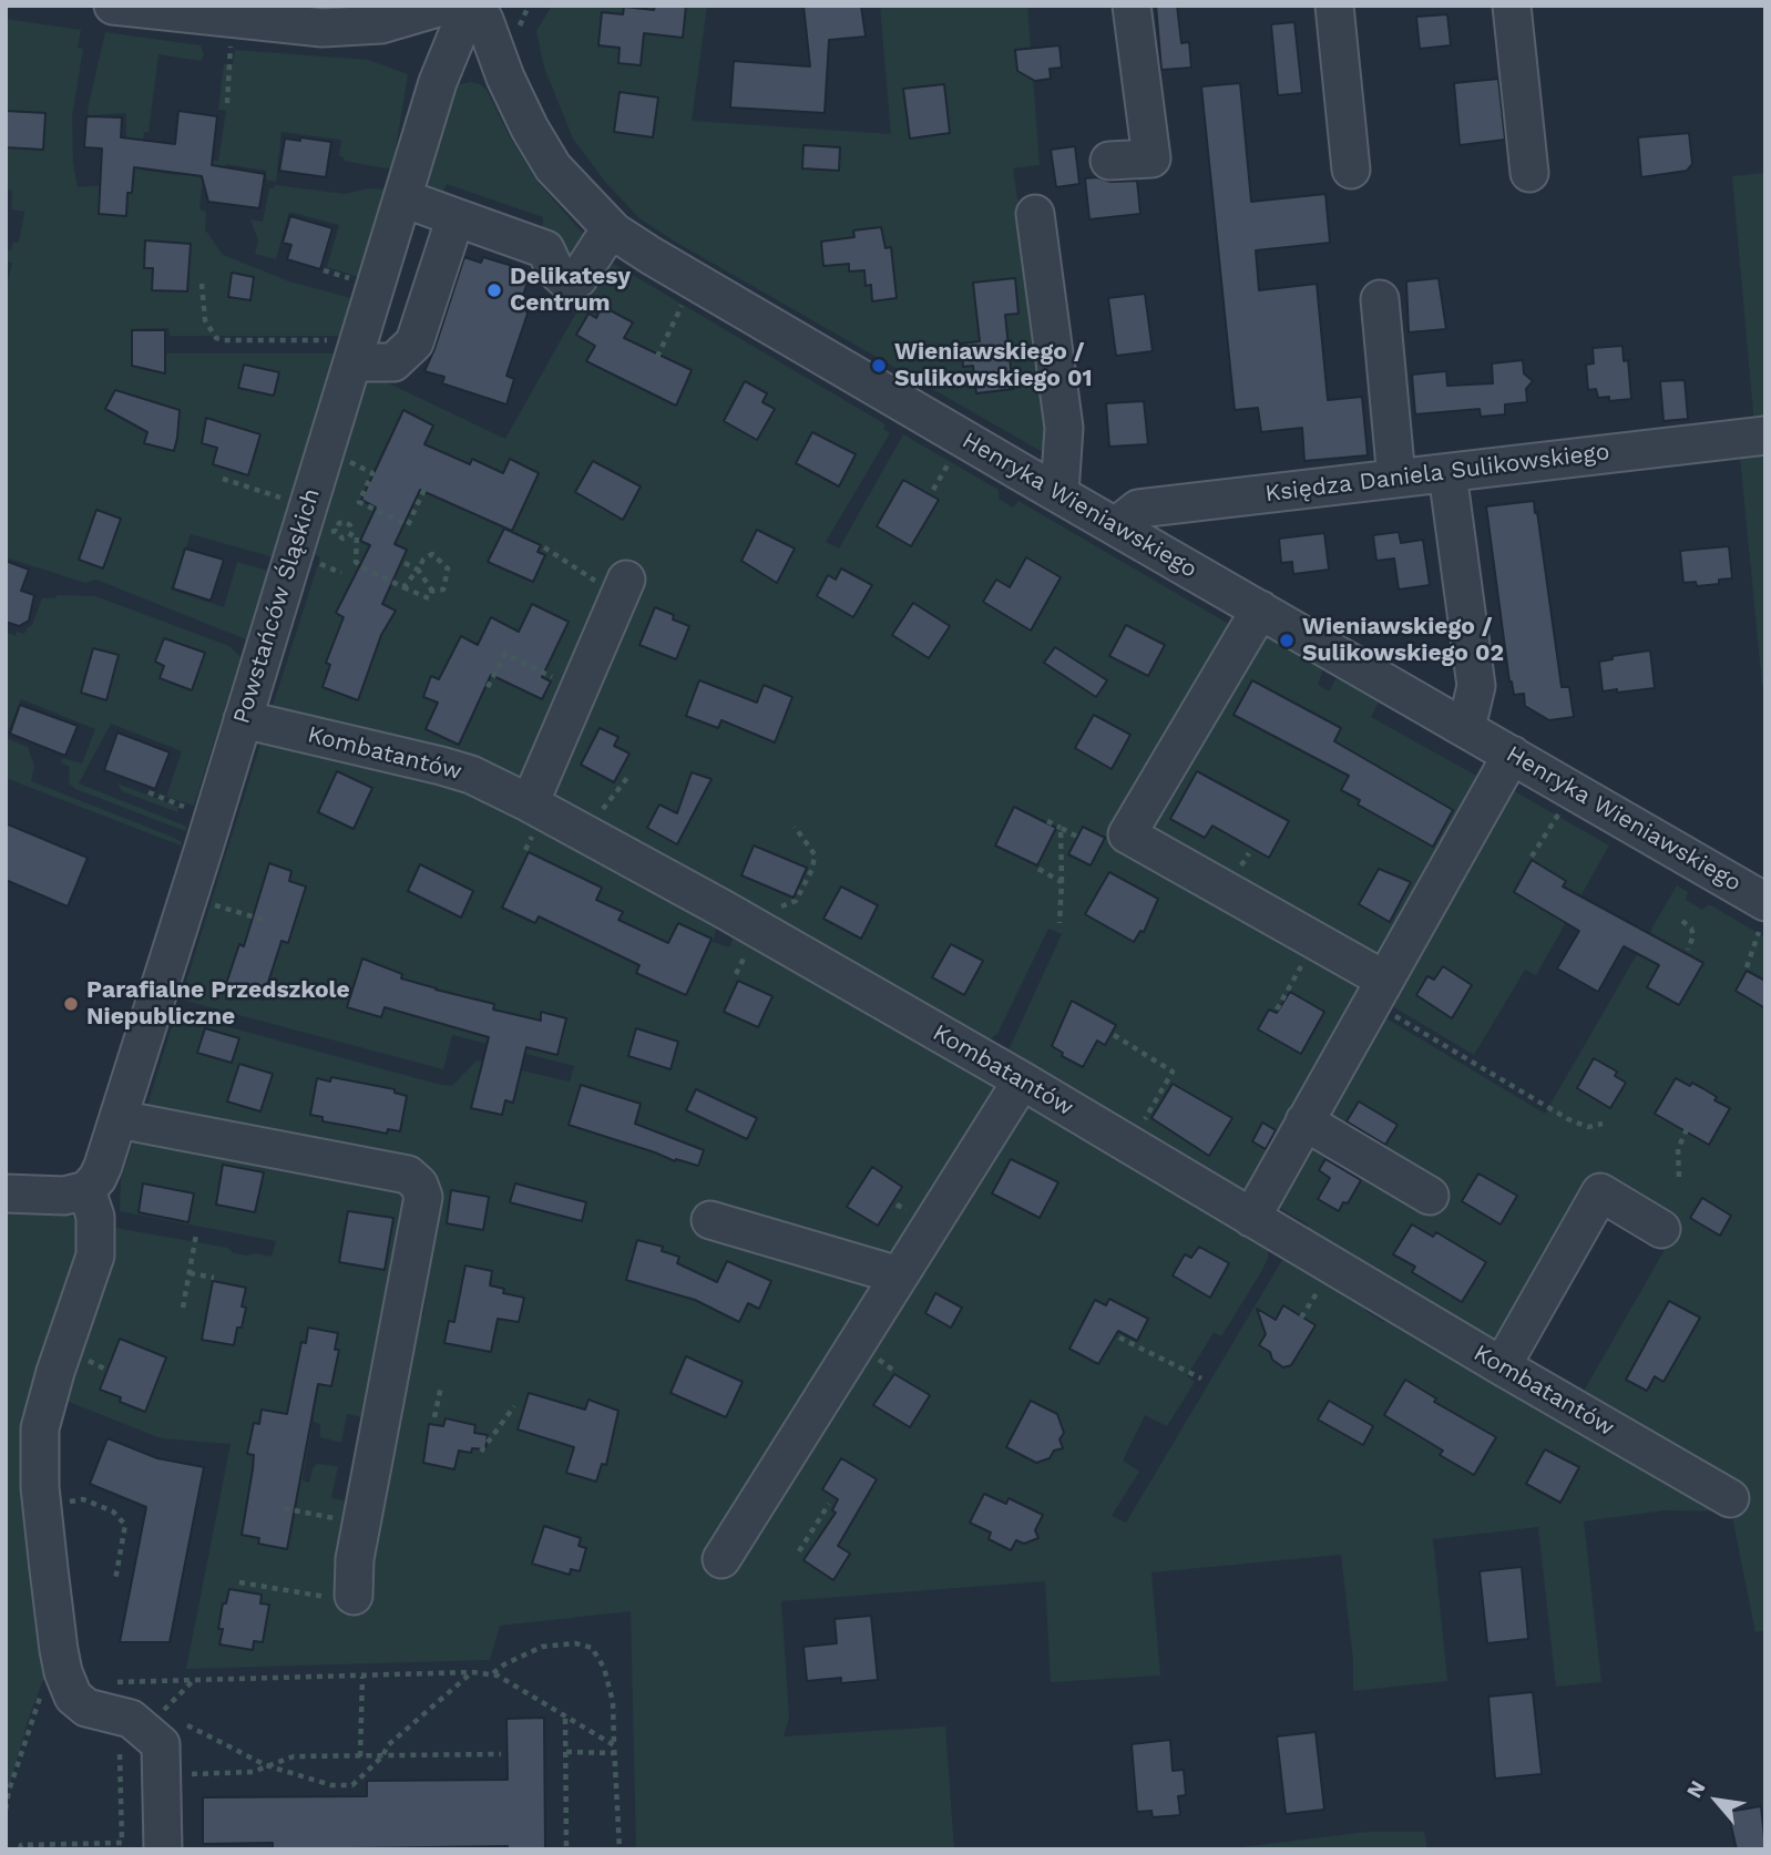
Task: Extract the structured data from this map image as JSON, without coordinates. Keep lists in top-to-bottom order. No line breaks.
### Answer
{"streets":{"street":["Księdza Daniela Sulikowskiego","Henryka Wieniawskiego","Powstańców Śląskich","Kombatantów"]},"crossings":[["Księdza Daniela Sulikowskiego","Henryka Wieniawskiego"],["Henryka Wieniawskiego","Powstańców Śląskich"],["Powstańców Śląskich","Kombatantów"]],"places":["Delikatesy Centrum","Wieniawskiego / Sulikowskiego 01","Wieniawskiego / Sulikowskiego 02","Parafialne Przedszkole Niepubliczne"],"north":"top left"}
